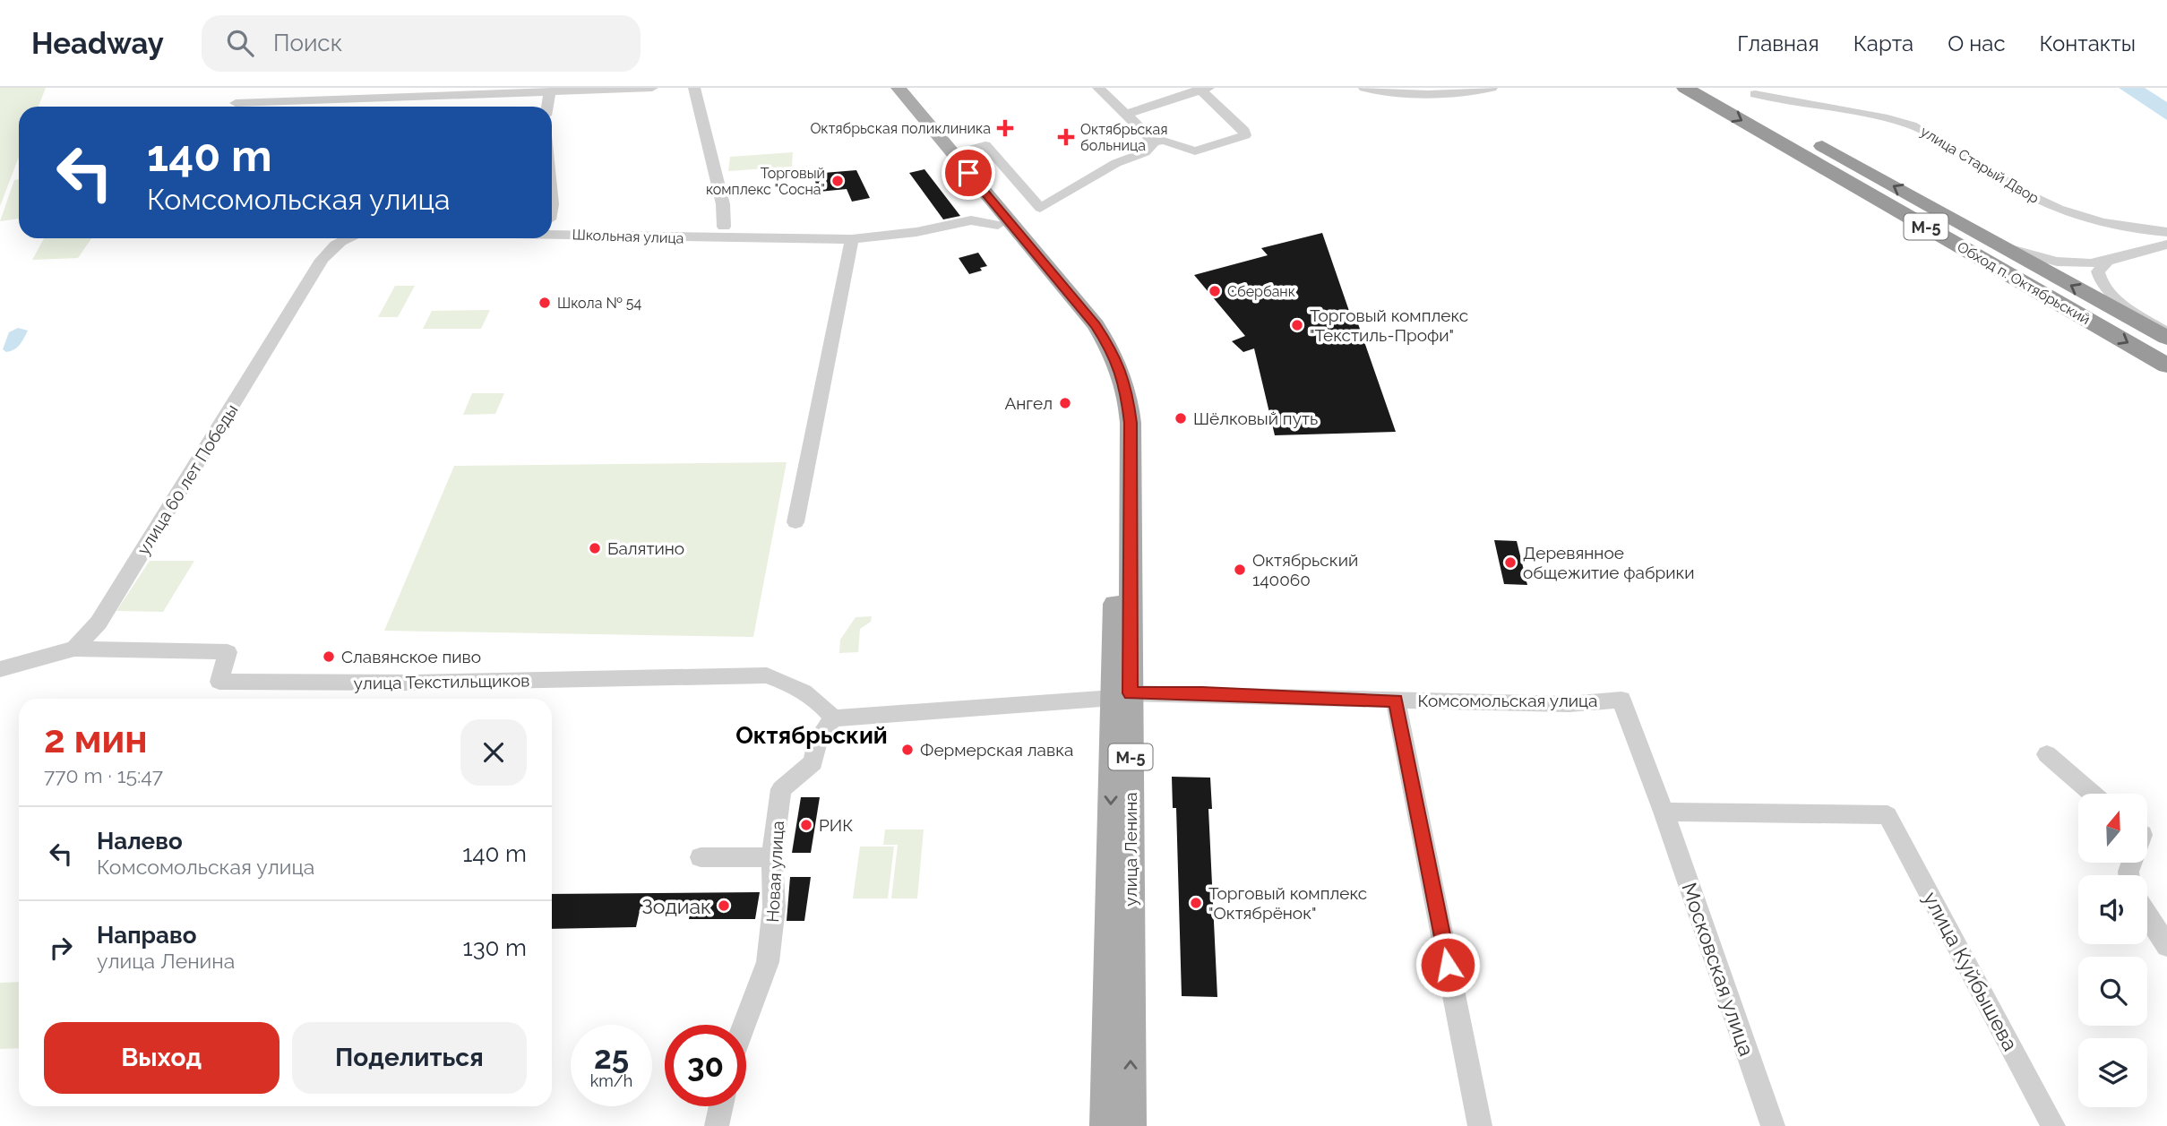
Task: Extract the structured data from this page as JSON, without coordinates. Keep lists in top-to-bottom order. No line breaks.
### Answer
{"streets":{"highway":["М-5","Обход п. Октябрьский"],"main road":["улица Ленина"],"street":["улица Старый Двор","Школьная улица","улица 60 лет Победы","улица Текстильщиков","Комсомольская улица","Новая улица","Московская улица","улица Куйбышева"]},"crossings":[["Школьная улица","улица Ленина"],["улица 60 лет Победы","улица Текстильщиков"],["улица Текстильщиков","Новая улица"],["Комсомольская улица","улица Ленина"],["Комсомольская улица","Московская улица"],["Московская улица","улица Куйбышева"]],"districts":["Октябрьский"],"places":{"health":["Октябрьская поликлиника","Октябрьская больница"],"other":["Торговый комплекс \"Сосна\"","Сбербанк","Школа № 54","Торговый комплекс \"Текстиль-Профи\"","Ангел","Шёлковый путь","Балятино","Деревянное общежитие фабрики","Октябрьский 140060","Славянское пиво","Фермерская лавка","РИК","Торговый комплекс \"Октябрёнок\"","Зодиак"]},"north":"top","page":{"header":"Headway","search":"Поиск","nav":["Главная","Карта","О нас","Контакты"],"turn":["140 m","Комсомольская улица"],"heading":["2 мин","770 m · 15:47"],"list":[{"name":"Налево","note":"Комсомольская улица","value":"140 m"},{"name":"Направо","note":"улица Ленина","value":"130 m"}],"buttons":["Выход","Поделиться"],"speed":"25 km/h","limit":"30"}}
